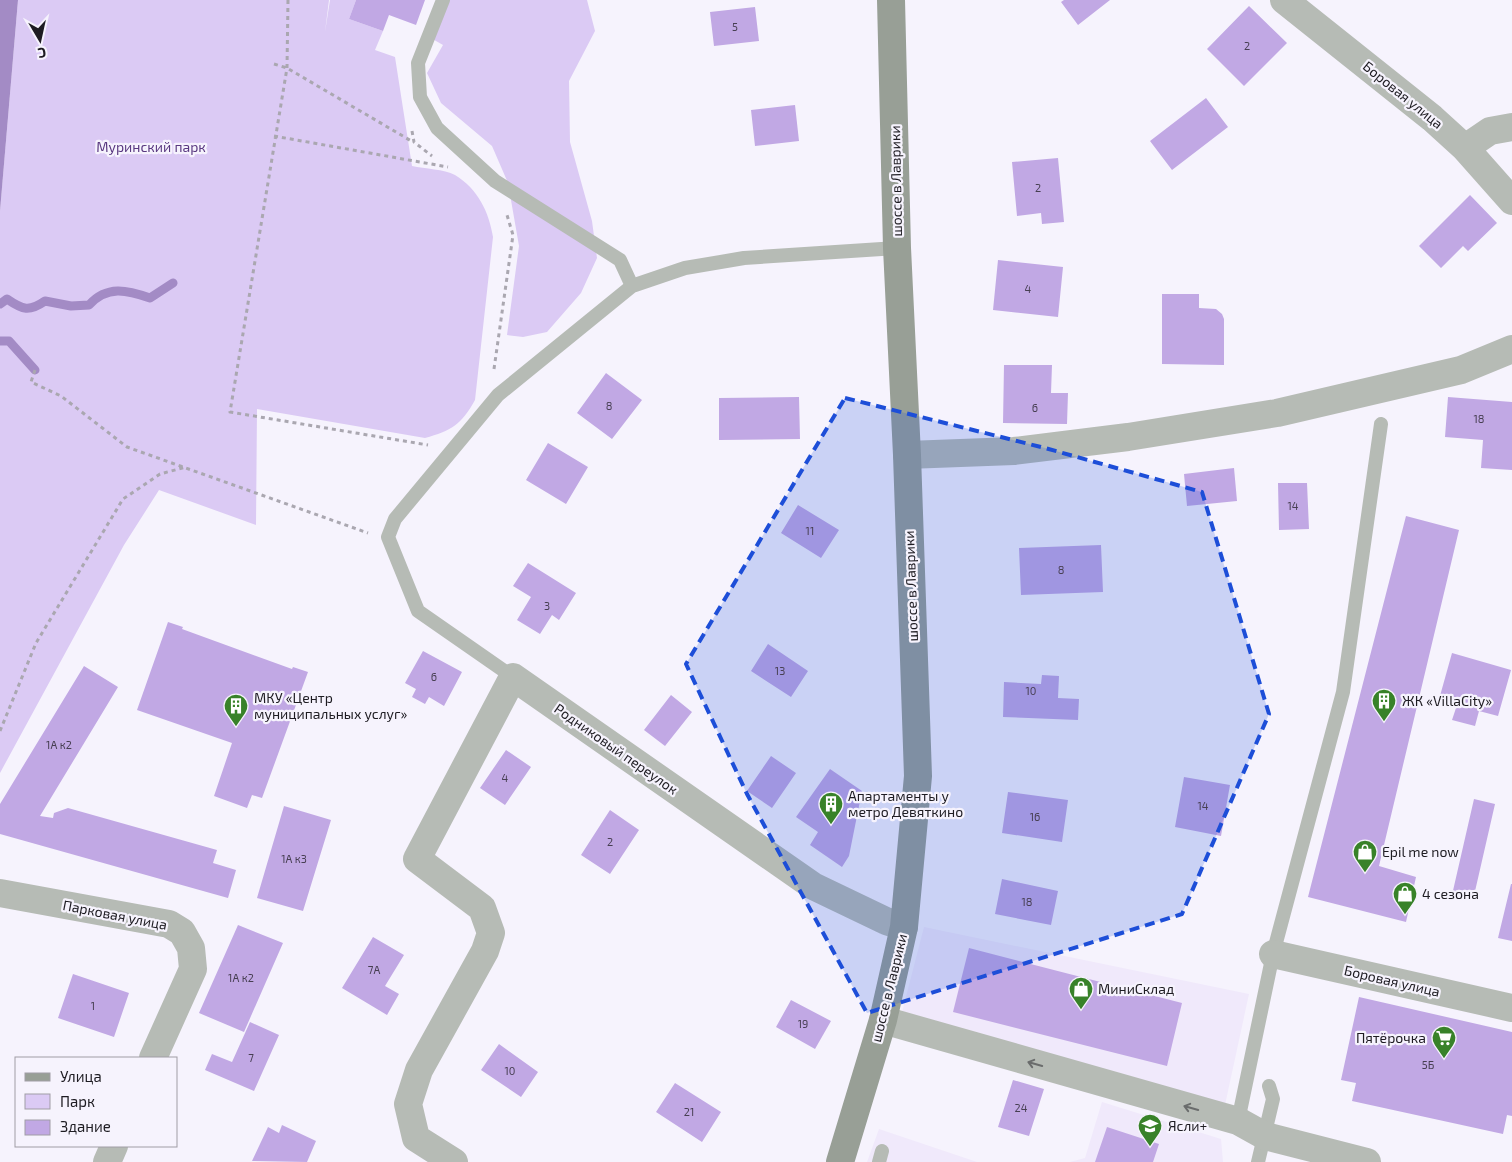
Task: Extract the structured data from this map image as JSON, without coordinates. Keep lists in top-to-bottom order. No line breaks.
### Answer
{"streets":{"street":["Боровая улица","шоссе в Лаврики","Родниковый переулок","Парковая улица"]},"crossings":[["шоссе в Лаврики","Родниковый переулок"]],"parks":["Муринский парк"],"places":{"building":["ЖК «VillaCity»","МКУ «Центр муниципальных услуг»","Апартаменты у метро Девяткино"],"shop":["Epil me now","4 сезона","МиниСклад"],"supermarket":["Пятёрочка"],"school or university":["Ясли+"]},"house_numbers":["5","2","2","4","8","6","18","14","11","8","3","13","6","10","1А к2","4","14","16","2","1А к3","18","7А","1А к2","1","19","7","5Б","10","24","21"],"legend":["Улица","Парк","Здание"],"north":"bottom"}
